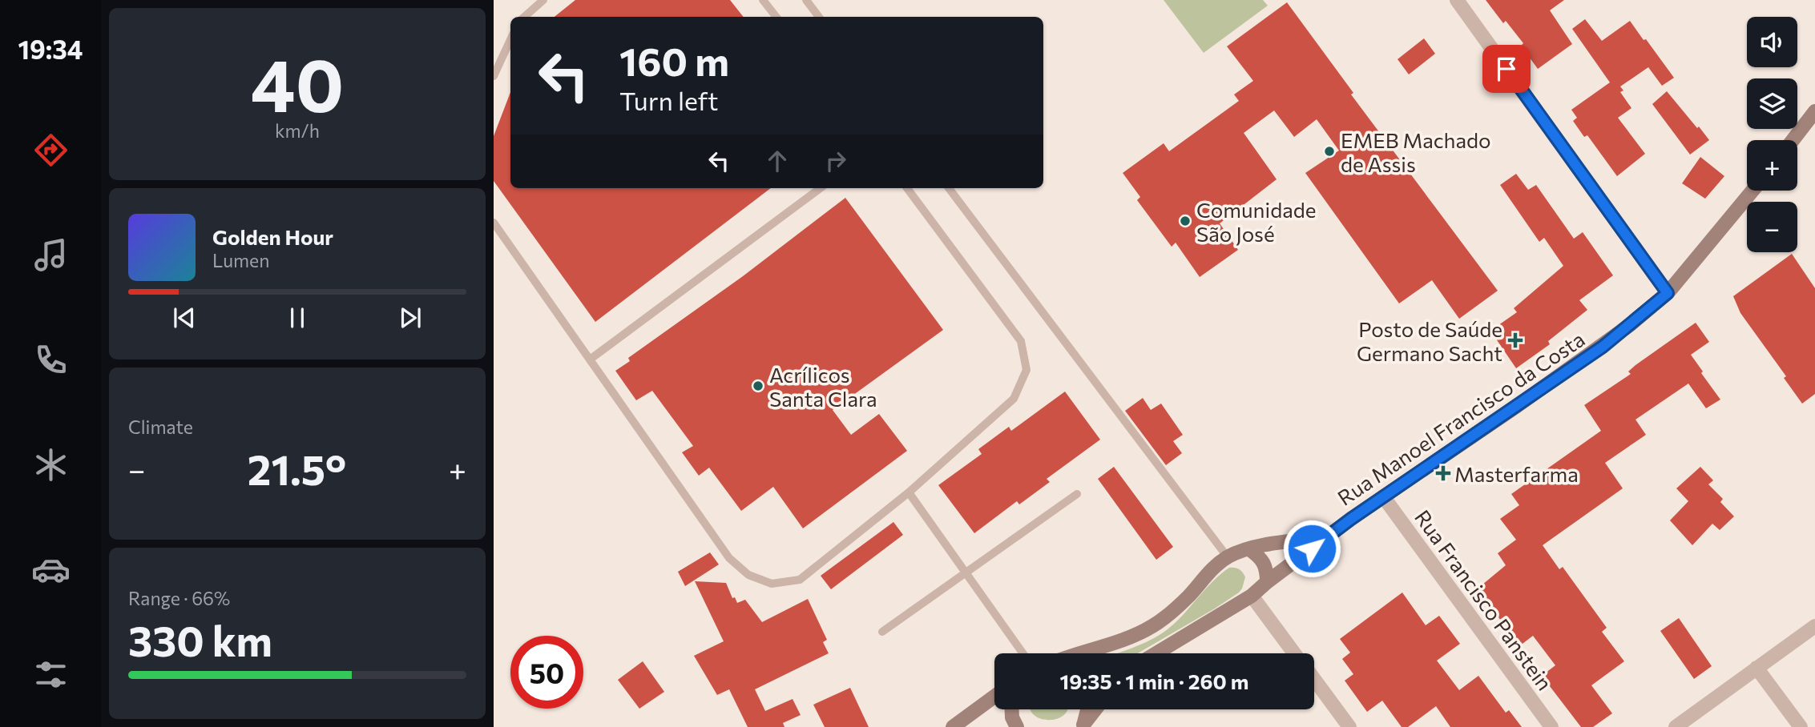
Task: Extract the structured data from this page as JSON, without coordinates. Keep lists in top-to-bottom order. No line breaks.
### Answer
{"streets":{"main road":["Rua Manoel Francisco da Costa"],"street":["Rua Francisco Panstein"]},"crossings":[["Rua Manoel Francisco da Costa","Rua Francisco Panstein"]],"places":{"other":["EMEB Machado de Assis","Comunidade São José","Acrílicos Santa Clara"],"health":["Posto de Saúde Germano Sacht","Masterfarma"]},"page":{"tabs":"19:34","tile":[["40","km/h"],"Climate",["Range · 66%","330 km"]],"map_buttons":["+","−"],"turn":["160 m","Turn left"],"song":["Golden Hour","Lumen"],"heat":["−","21.5°","+"],"limit":"50","trip":"19:35 · 1 min · 260 m"}}
